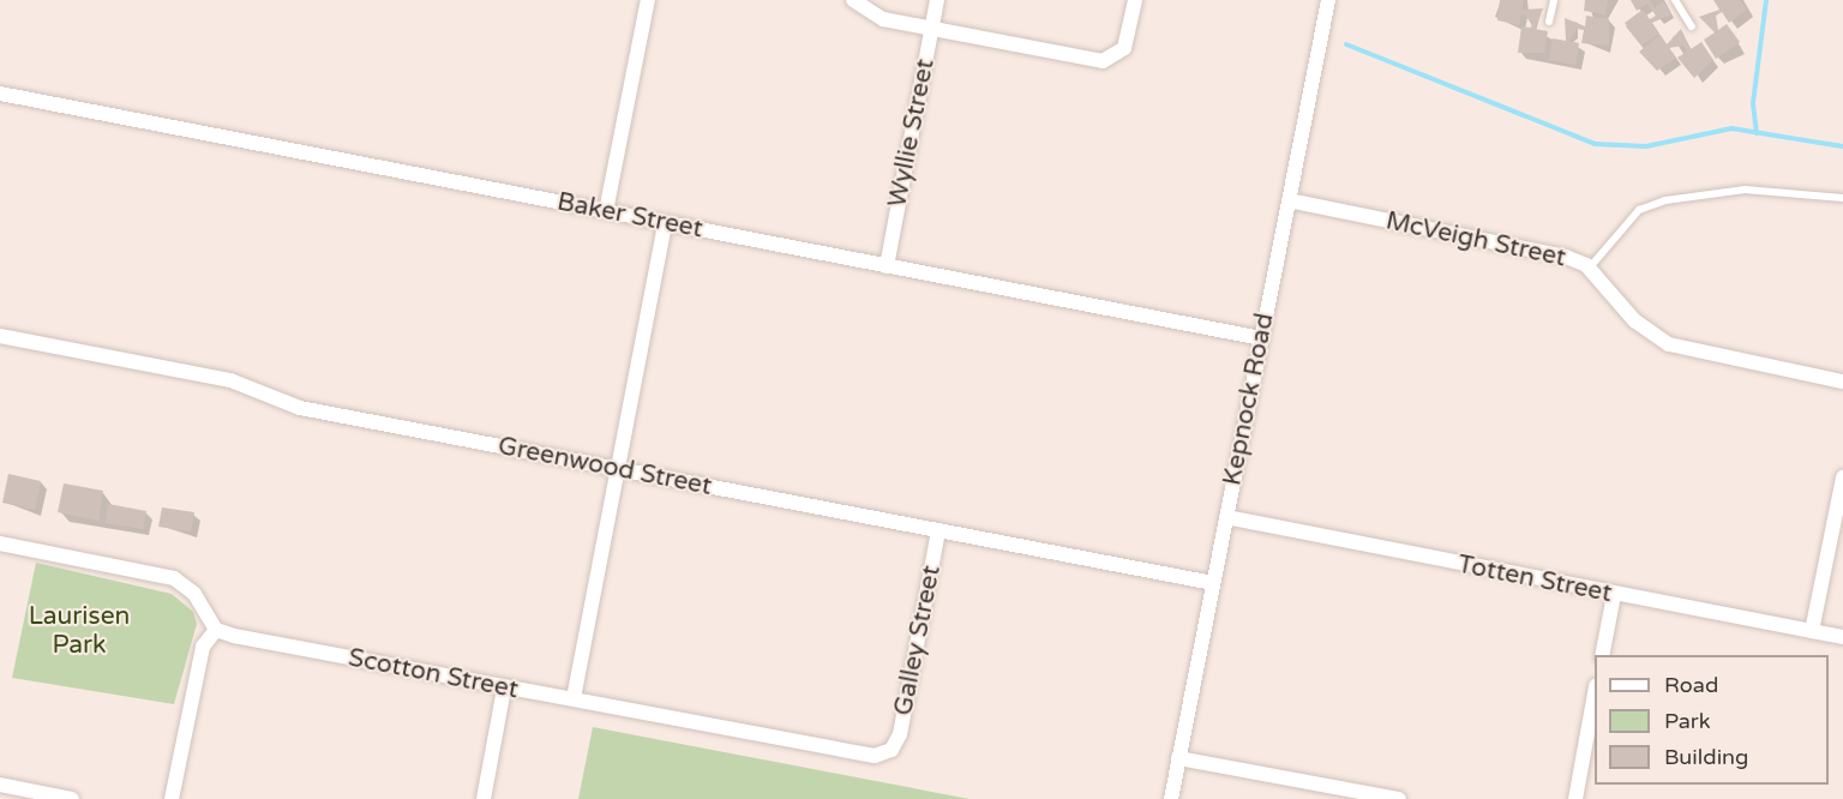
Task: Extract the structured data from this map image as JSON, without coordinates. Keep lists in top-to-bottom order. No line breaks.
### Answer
{"streets":{"street":["Wyllie Street","Baker Street","McVeigh Street","Kepnock Road","Greenwood Street","Totten Street","Galley Street","Scotton Street"]},"crossings":[["Wyllie Street","Baker Street"],["Baker Street","Kepnock Road"],["McVeigh Street","Kepnock Road"],["Kepnock Road","Greenwood Street"],["Kepnock Road","Totten Street"],["Greenwood Street","Galley Street"],["Galley Street","Scotton Street"]],"parks":["Laurisen Park"],"legend":["Road","Park","Building"]}
